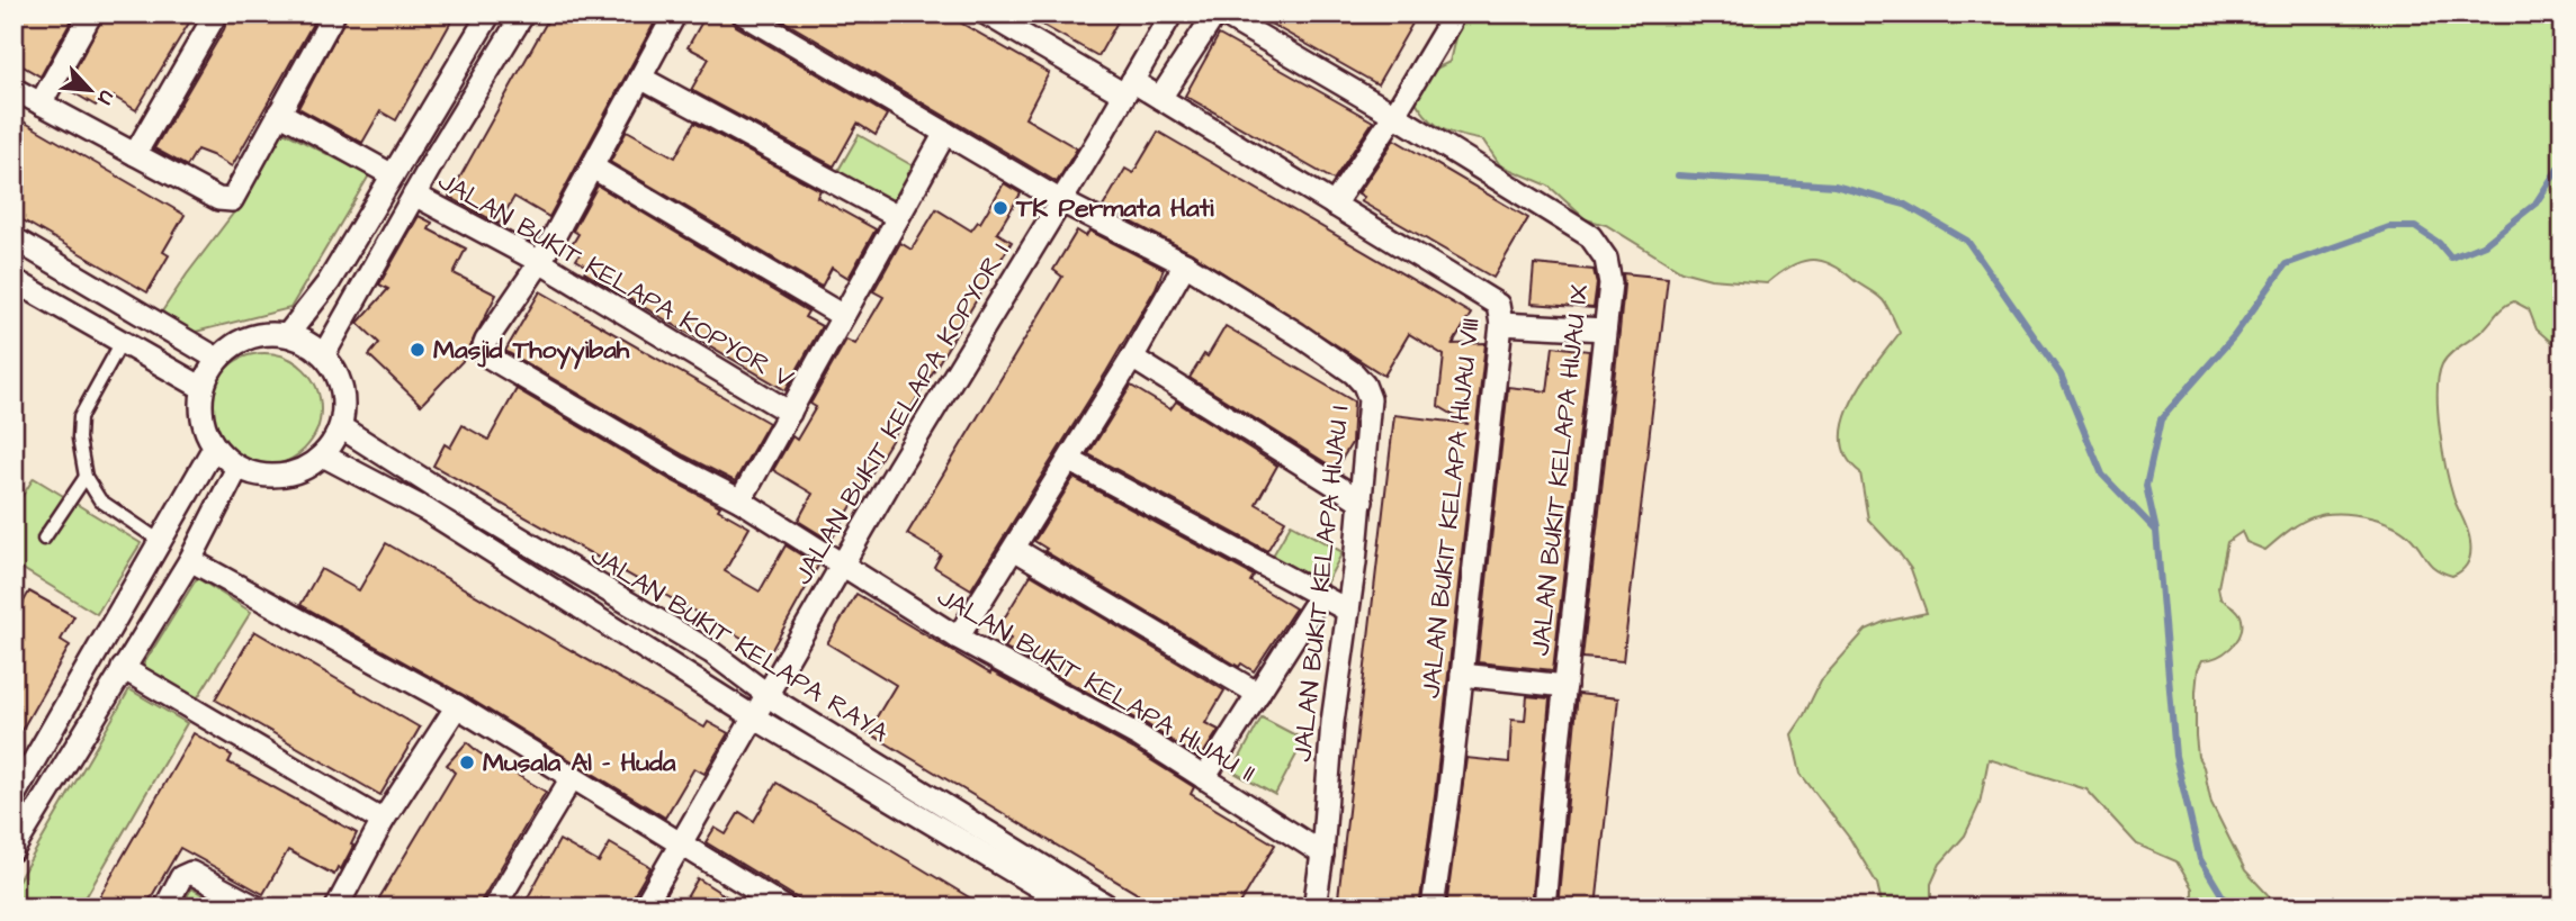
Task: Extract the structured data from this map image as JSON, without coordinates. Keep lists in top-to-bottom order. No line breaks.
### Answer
{"streets":{"street":["JALAN BUKIT KELAPA KOPYOR V","JALAN BUKIT KELAPA KOPYOR I","JALAN BUKIT KELAPA HIJAU IX","JALAN BUKIT KELAPA HIJAU VIII","JALAN BUKIT KELAPA HIJAU I","JALAN BUKIT KELAPA RAYA","JALAN BUKIT KELAPA HIJAU II"]},"crossings":[["JALAN BUKIT KELAPA KOPYOR V","JALAN BUKIT KELAPA HIJAU II"],["JALAN BUKIT KELAPA KOPYOR I","JALAN BUKIT KELAPA HIJAU VIII"],["JALAN BUKIT KELAPA KOPYOR I","JALAN BUKIT KELAPA HIJAU I"],["JALAN BUKIT KELAPA KOPYOR I","JALAN BUKIT KELAPA RAYA"],["JALAN BUKIT KELAPA KOPYOR I","JALAN BUKIT KELAPA HIJAU II"],["JALAN BUKIT KELAPA HIJAU I","JALAN BUKIT KELAPA HIJAU II"]],"places":["TK Permata Hati","Masjid Thoyyibah","Musala Al - Huda"],"north":"bottom right"}
